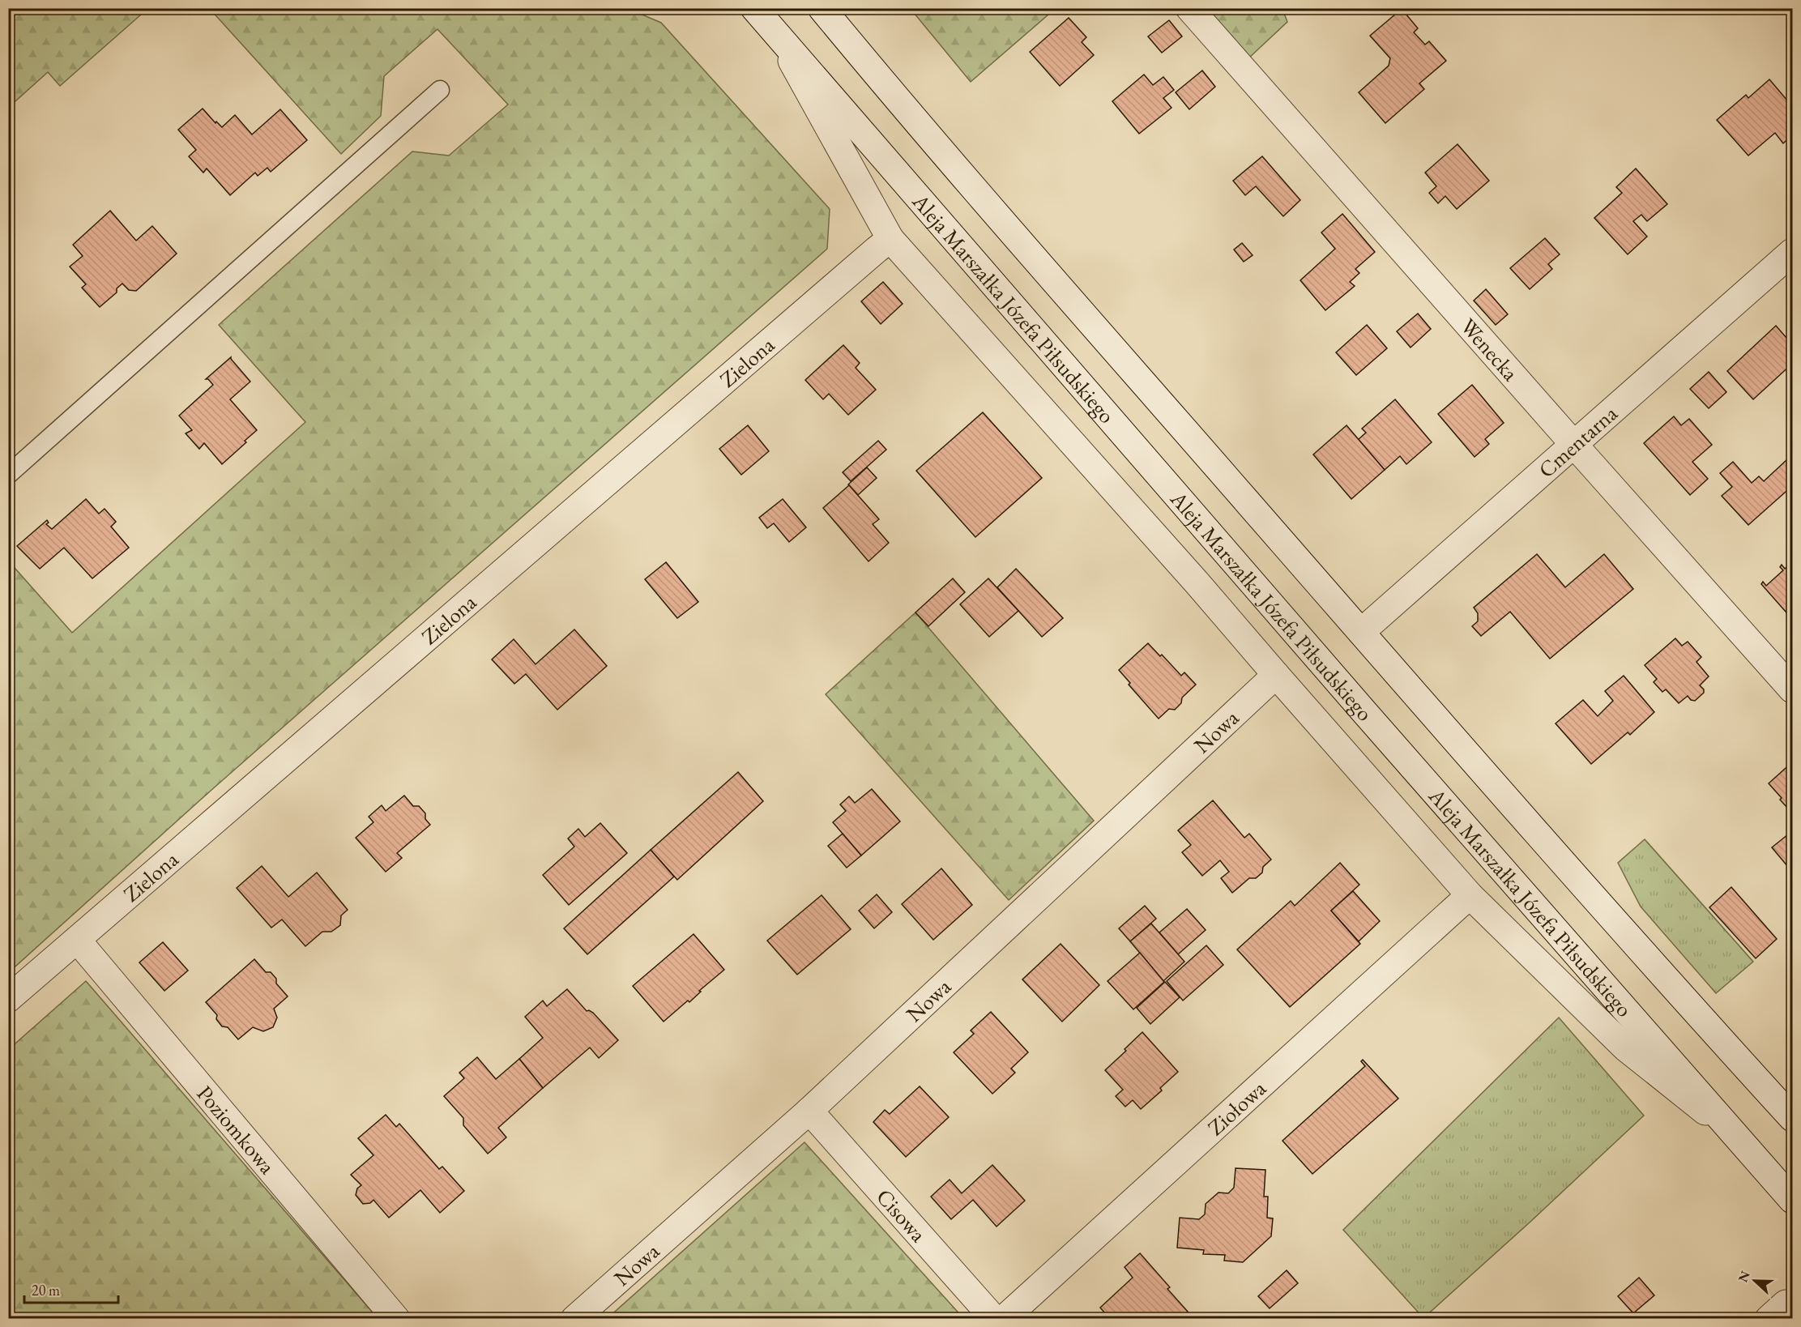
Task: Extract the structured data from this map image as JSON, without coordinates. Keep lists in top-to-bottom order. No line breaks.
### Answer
{"streets":{"street":["Aleja Marszałka Józefa Piłsudskiego","Wenecka","Zielona","Cmentarna","Nowa","Ziołowa","Poziomkowa","Cisowa"]},"crossings":[["Wenecka","Cmentarna"],["Zielona","Poziomkowa"],["Nowa","Cisowa"]],"scale_bar":"20 m","north":"left"}
